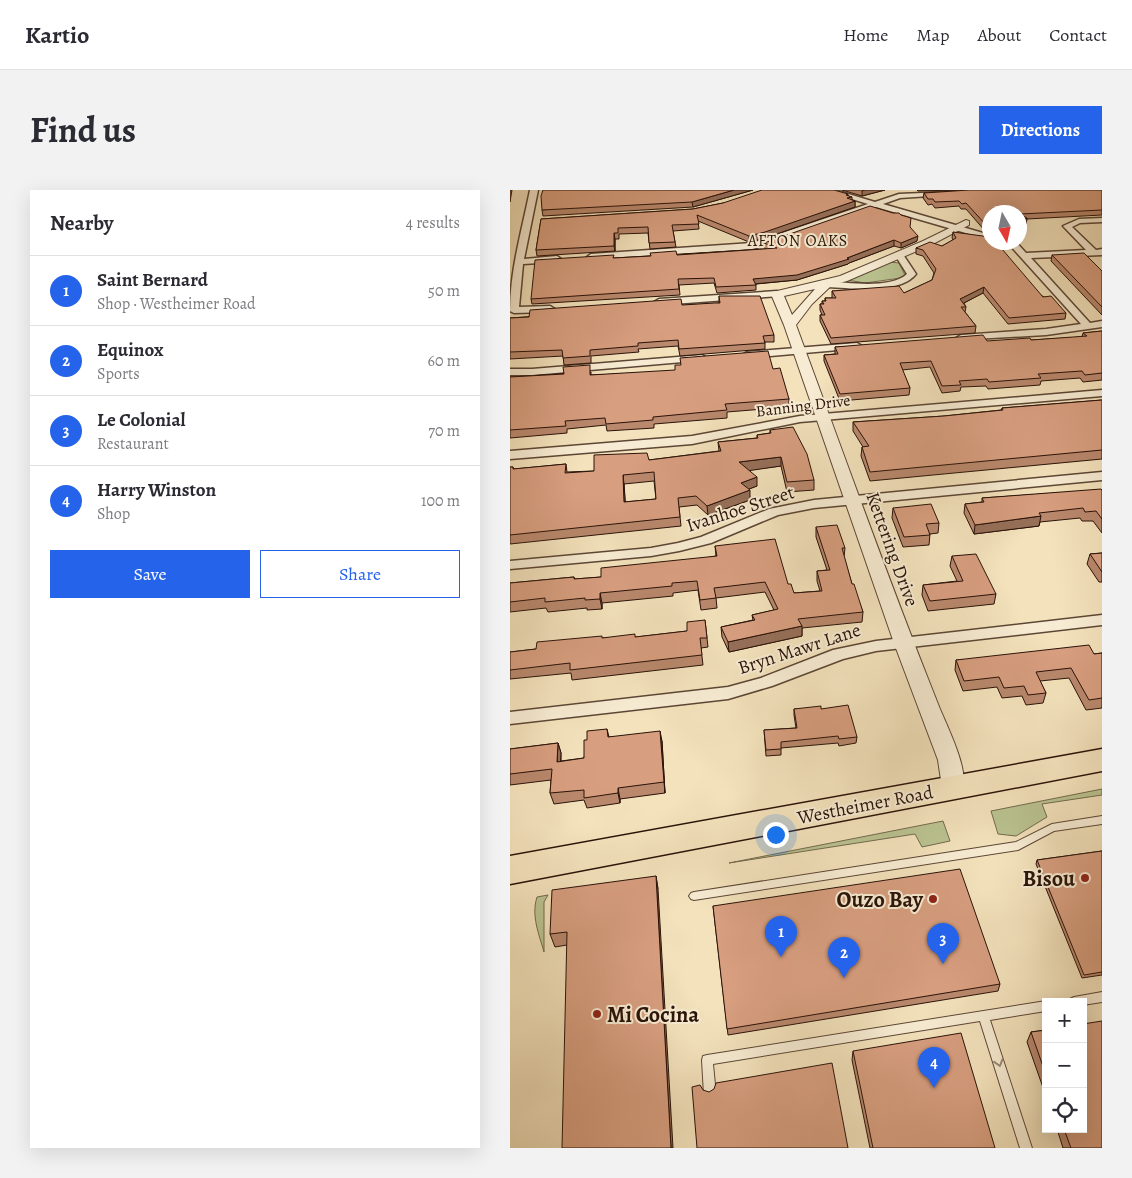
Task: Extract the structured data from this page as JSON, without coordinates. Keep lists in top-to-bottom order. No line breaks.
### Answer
{"streets":{"main road":["Westheimer Road"],"street":["Banning Drive","Ivanhoe Street","Kettering Drive","Bryn Mawr Lane"]},"crossings":[["Banning Drive","Kettering Drive"],["Ivanhoe Street","Kettering Drive"],["Kettering Drive","Bryn Mawr Lane"],["Kettering Drive","Westheimer Road"]],"districts":["AFTON OAKS"],"places":["Bisou","Ouzo Bay","Mi Cocina"],"north":"bottom","page":{"header":"Kartio","nav":["Home","Map","About","Contact"],"title":"Find us","buttons":["Directions",["Save","Share"]],"heading":["Nearby","4 results"],"list":[{"mark":"1","name":"Saint Bernard","note":"Shop · Westheimer Road","value":"50 m"},{"mark":"2","name":"Equinox","note":"Sports","value":"60 m"},{"mark":"3","name":"Le Colonial","note":"Restaurant","value":"70 m"},{"mark":"4","name":"Harry Winston","note":"Shop","value":"100 m"}],"pins":["1","3","2","4"],"map_buttons":["+","−"]}}
